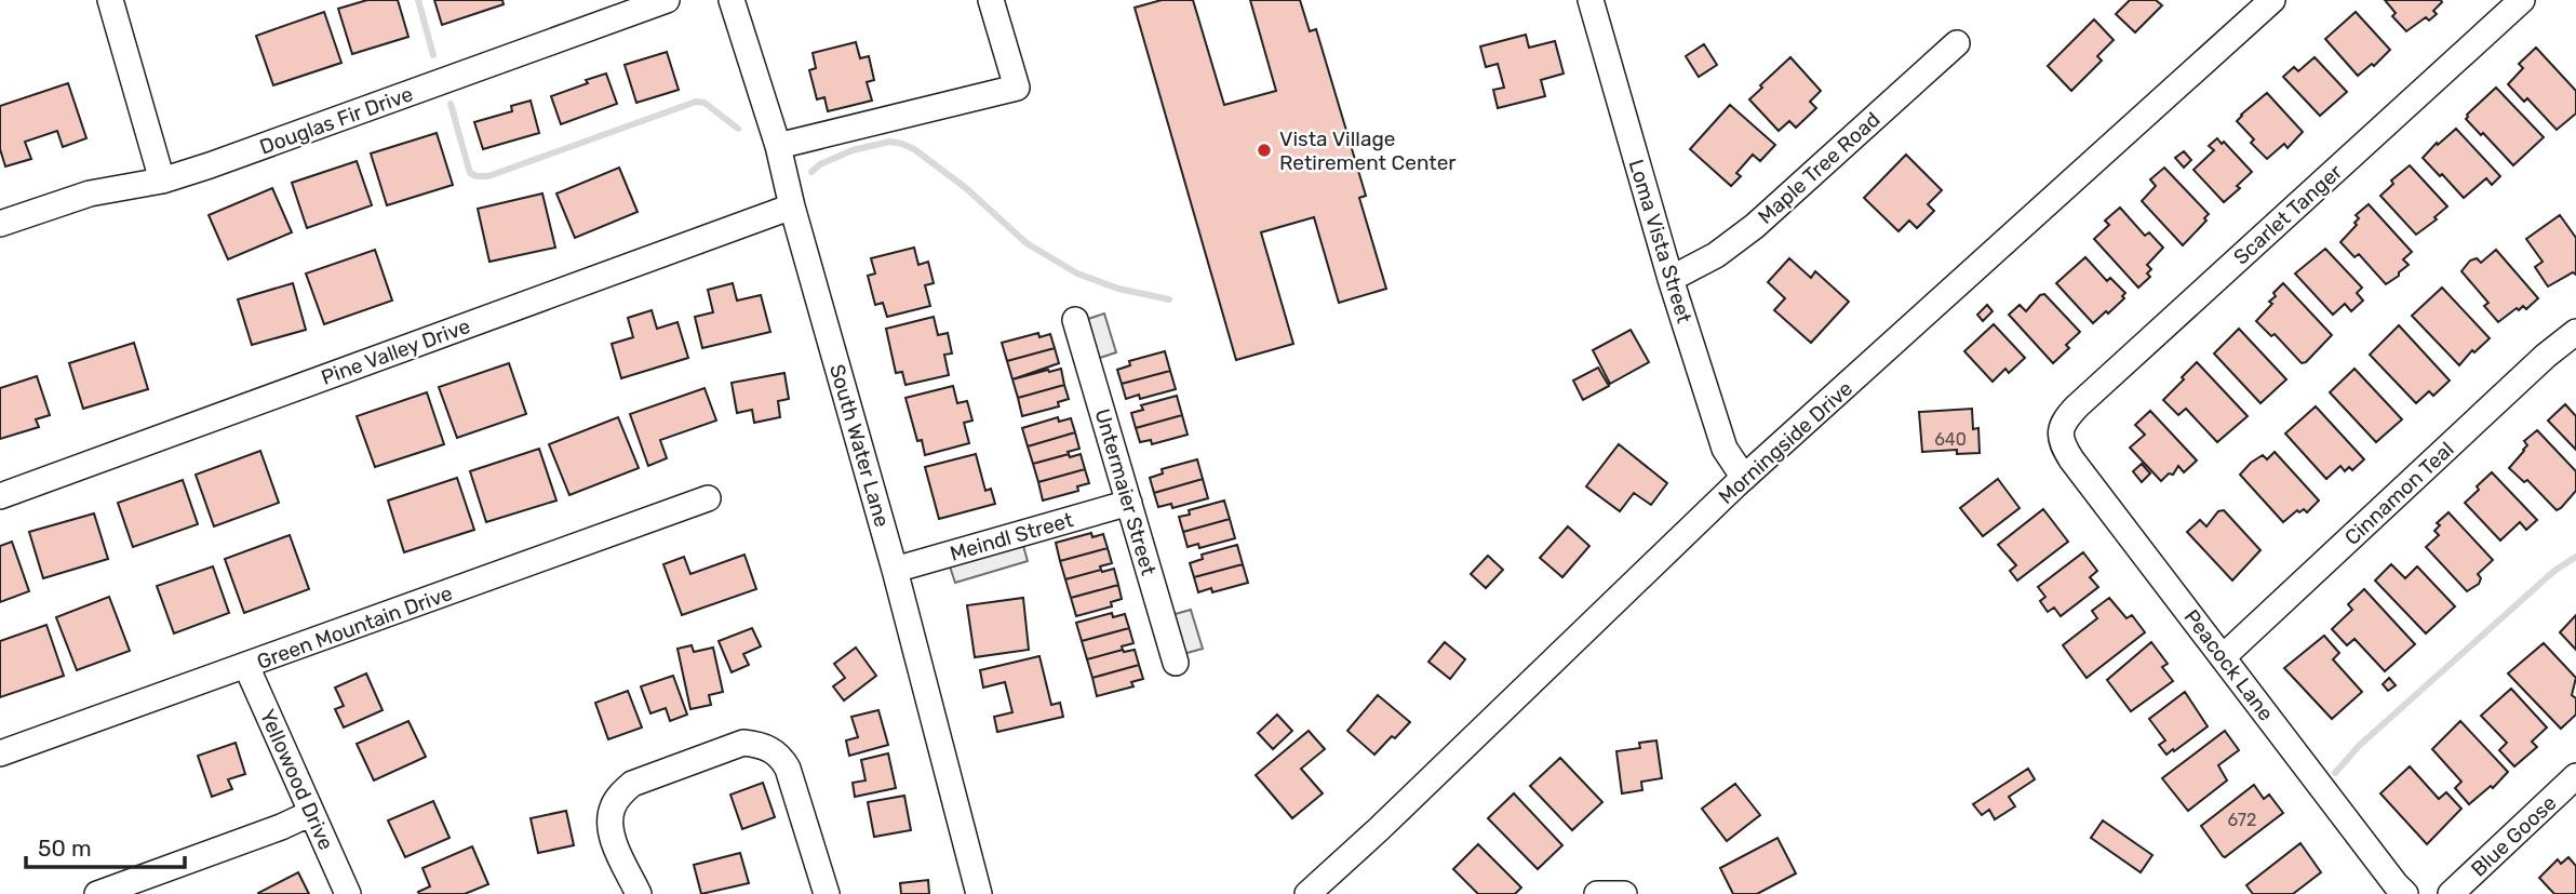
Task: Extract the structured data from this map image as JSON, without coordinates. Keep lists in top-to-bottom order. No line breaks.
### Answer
{"streets":{"street":["Douglas Fir Drive","Maple Tree Road","Scarlet Tanger","Loma Vista Street","Pine Valley Drive","Morningside Drive","South Water Lane","Untermaier Street","Cinnamon Teal","Meindl Street","Green Mountain Drive","Peacock Lane","Yellowood Drive","Blue Goose"]},"crossings":[["Maple Tree Road","Loma Vista Street"],["Scarlet Tanger","Peacock Lane"],["Loma Vista Street","Morningside Drive"],["Pine Valley Drive","South Water Lane"],["South Water Lane","Meindl Street"],["Untermaier Street","Meindl Street"],["Cinnamon Teal","Peacock Lane"],["Green Mountain Drive","Yellowood Drive"]],"places":["Vista Village Retirement Center"],"house_numbers":["640","672"],"scale_bar":"50 m"}
